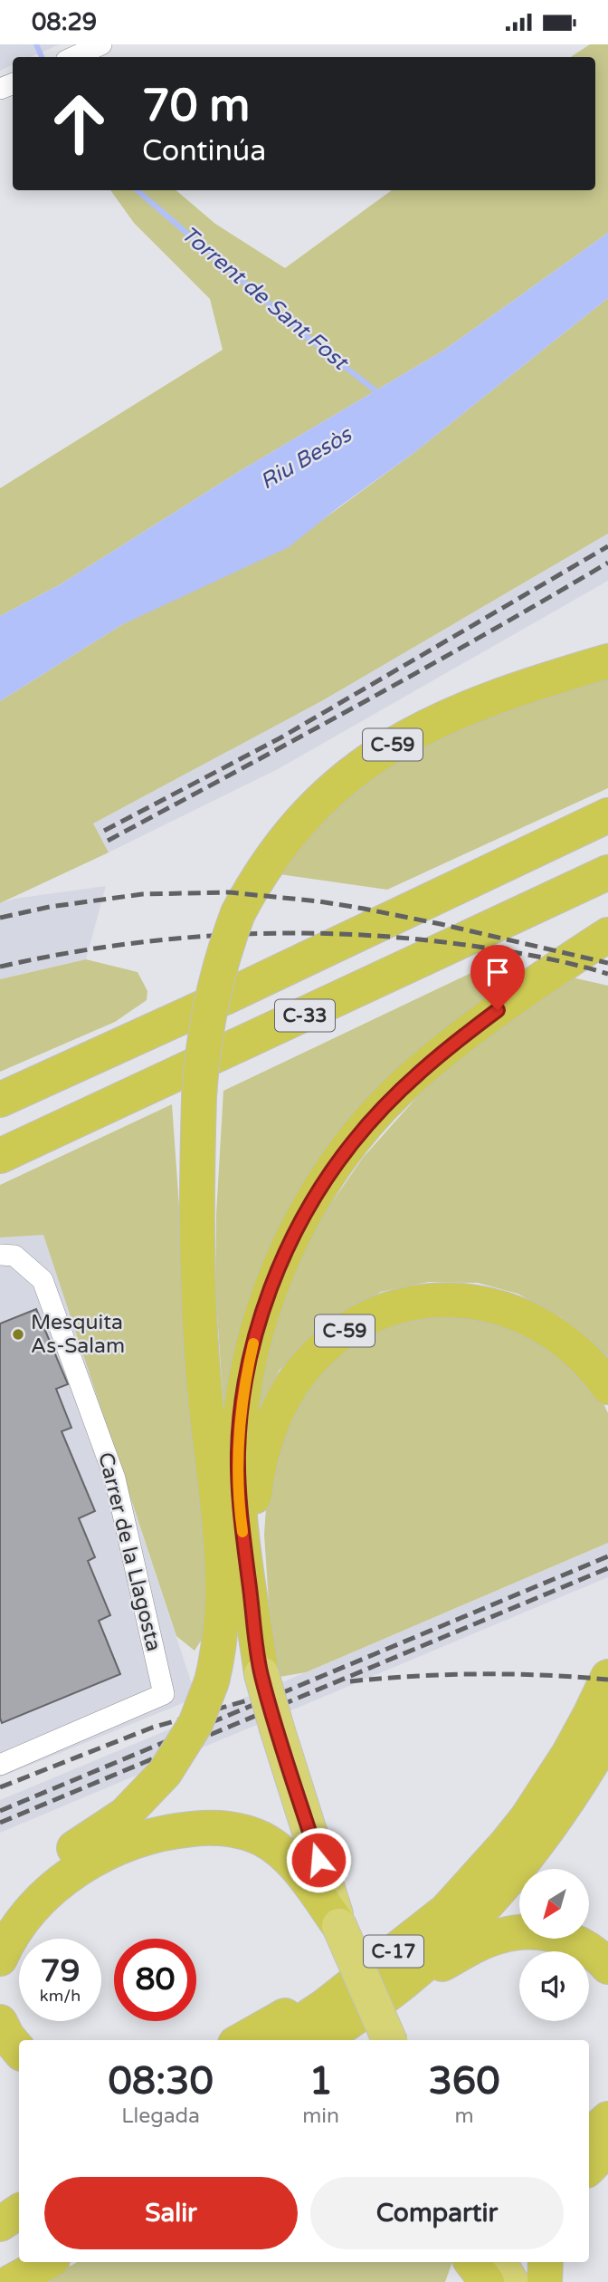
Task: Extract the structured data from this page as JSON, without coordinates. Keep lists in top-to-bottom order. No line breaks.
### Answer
{"streets":{"highway":["C-59","C-33","C-17"],"street":["Carrer de la Llagosta"]},"water":["Torrent de Sant Fost","Riu Besòs"],"places":["Mesquita As-Salam"],"north":"bottom left","page":{"status":"08:29","turn":["70 m","Continúa"],"speed":"79 km/h","limit":"80","eta":["08:30","Llegada","1","min","360","m"],"buttons":["Salir","Compartir"]}}
